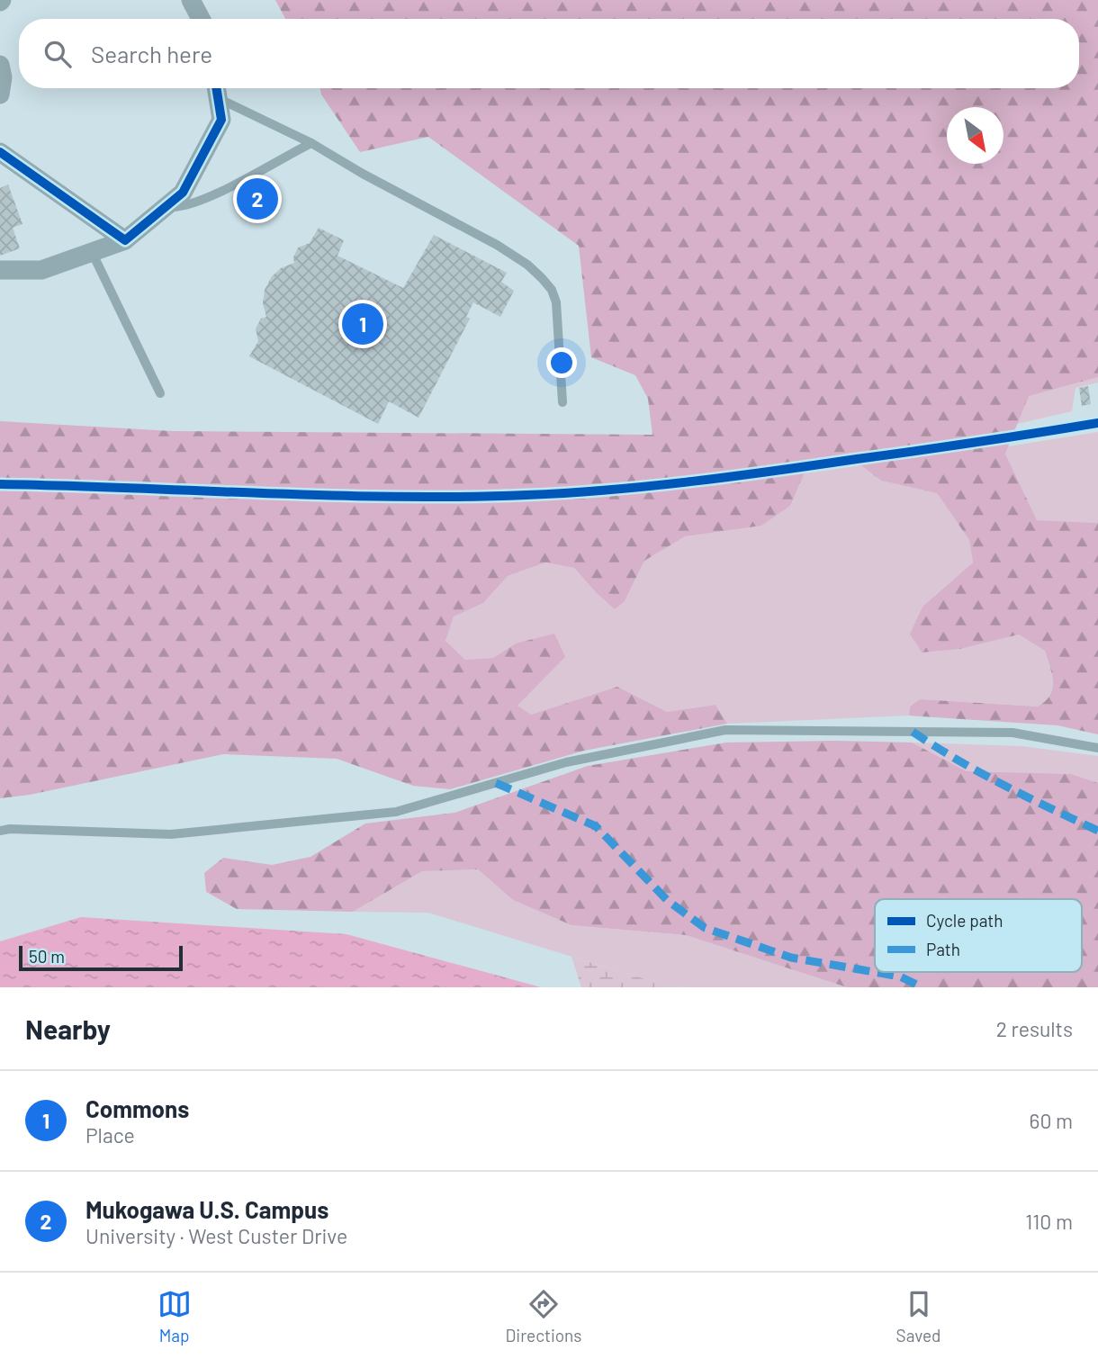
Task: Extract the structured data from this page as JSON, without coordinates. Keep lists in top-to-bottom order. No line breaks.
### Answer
{"legend":["Cycle path","Path"],"scale_bar":"50 m","north":"bottom right","page":{"search":"Search here","pins":["2","1"],"scale":"50 m","heading":["Nearby","2 results"],"list":[{"mark":"1","name":"Commons","note":"Place","value":"60 m"},{"mark":"2","name":"Mukogawa U.S. Campus","note":"University · West Custer Drive","value":"110 m"}],"nav":["Map","Directions","Saved"]}}
